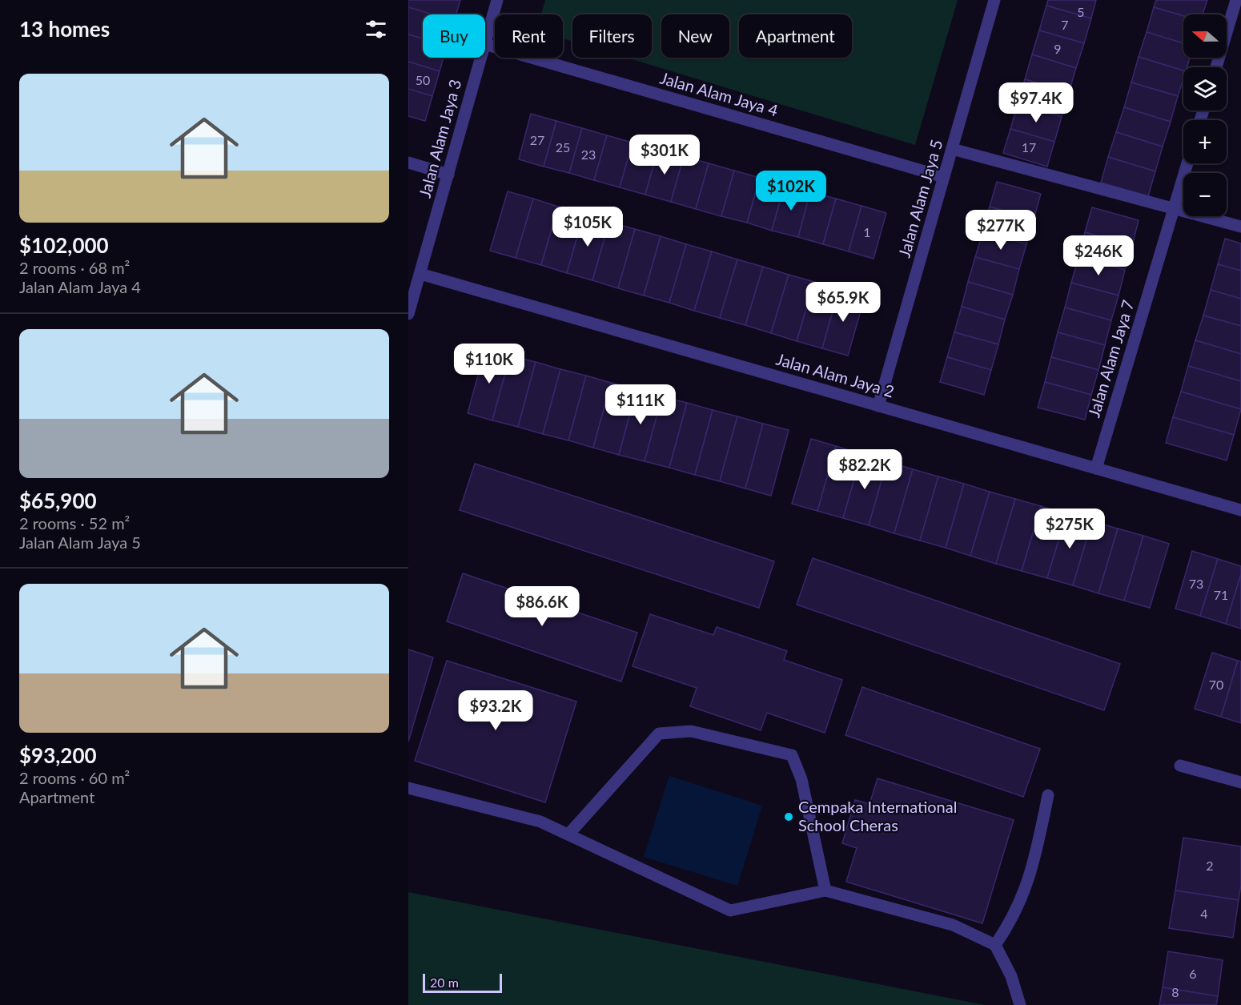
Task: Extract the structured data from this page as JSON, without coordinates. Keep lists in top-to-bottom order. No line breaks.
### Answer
{"streets":{"street":["Jalan Alam Jaya 4","Jalan Alam Jaya 3","Jalan Alam Jaya 5","Jalan Alam Jaya 7","Jalan Alam Jaya 2"]},"crossings":[["Jalan Alam Jaya 4","Jalan Alam Jaya 5"],["Jalan Alam Jaya 3","Jalan Alam Jaya 2"],["Jalan Alam Jaya 5","Jalan Alam Jaya 2"],["Jalan Alam Jaya 7","Jalan Alam Jaya 2"]],"places":["Cempaka International School Cheras"],"house_numbers":["5","7","9","50","27","25","17","23","1","73","71","70","2","4","6","8"],"scale_bar":"20 m","north":"left","page":{"heading":"13 homes","map_buttons":["+","−"],"chip":["Buy","Rent","Filters","New","Apartment"],"list":[{"name":"$102,000","note":"2 rooms · 68 m² · Jalan Alam Jaya 4"},{"name":"$65,900","note":"2 rooms · 52 m² · Jalan Alam Jaya 5"},{"name":"$93,200","note":"2 rooms · 60 m² · Apartment"}],"price":["$97.4K","$301K","$102K","$105K","$277K","$246K","$65.9K","$110K","$111K","$82.2K","$275K","$86.6K","$93.2K"],"scale":"20 m"}}
